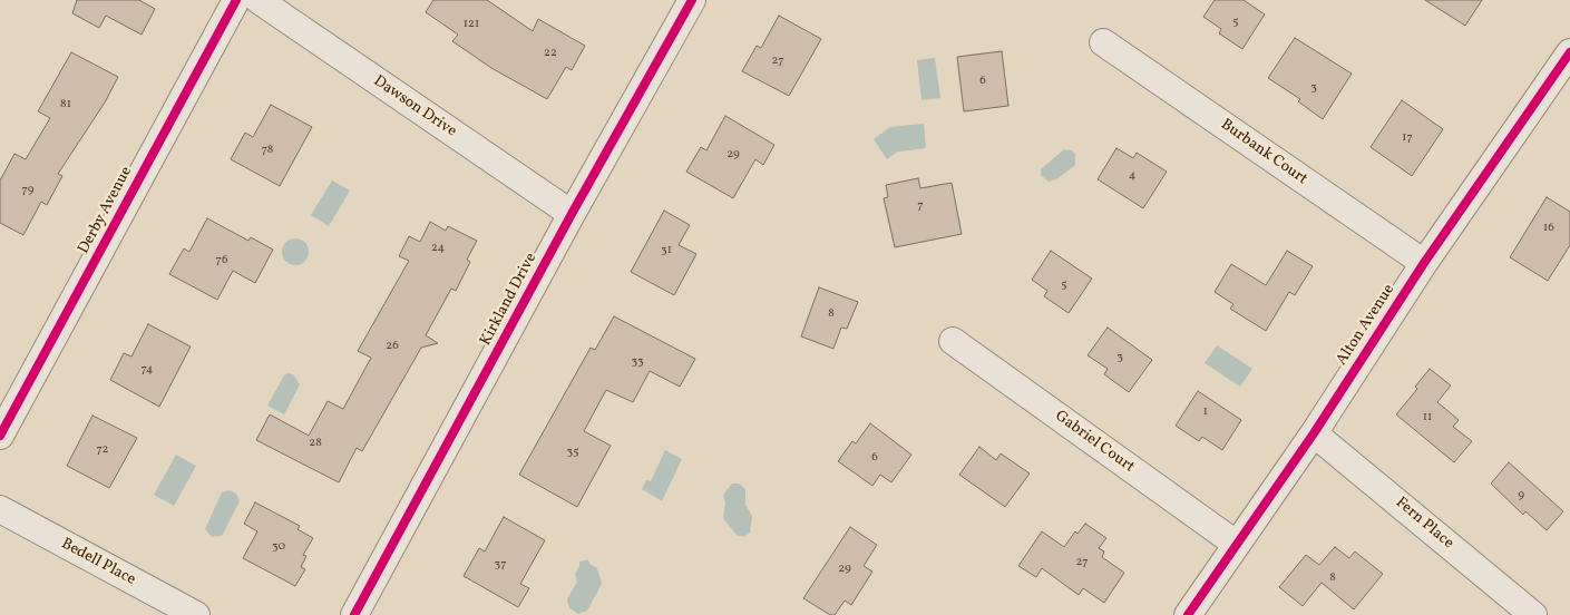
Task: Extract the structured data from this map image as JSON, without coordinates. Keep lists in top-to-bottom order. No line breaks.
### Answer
{"streets":{"street":["Dawson Drive","Burbank Court","Derby Avenue","Kirkland Drive","Alton Avenue","Gabriel Court","Fern Place","Bedell Place"]},"crossings":[["Dawson Drive","Kirkland Drive"],["Burbank Court","Alton Avenue"],["Alton Avenue","Gabriel Court"],["Alton Avenue","Fern Place"]],"house_numbers":["5","121","22","27","6","3","81","17","78","29","4","79","7","16","24","31","76","5","8","26","3","33","74","1","11","28","72","35","6","9","30","27","37","29","8"]}
